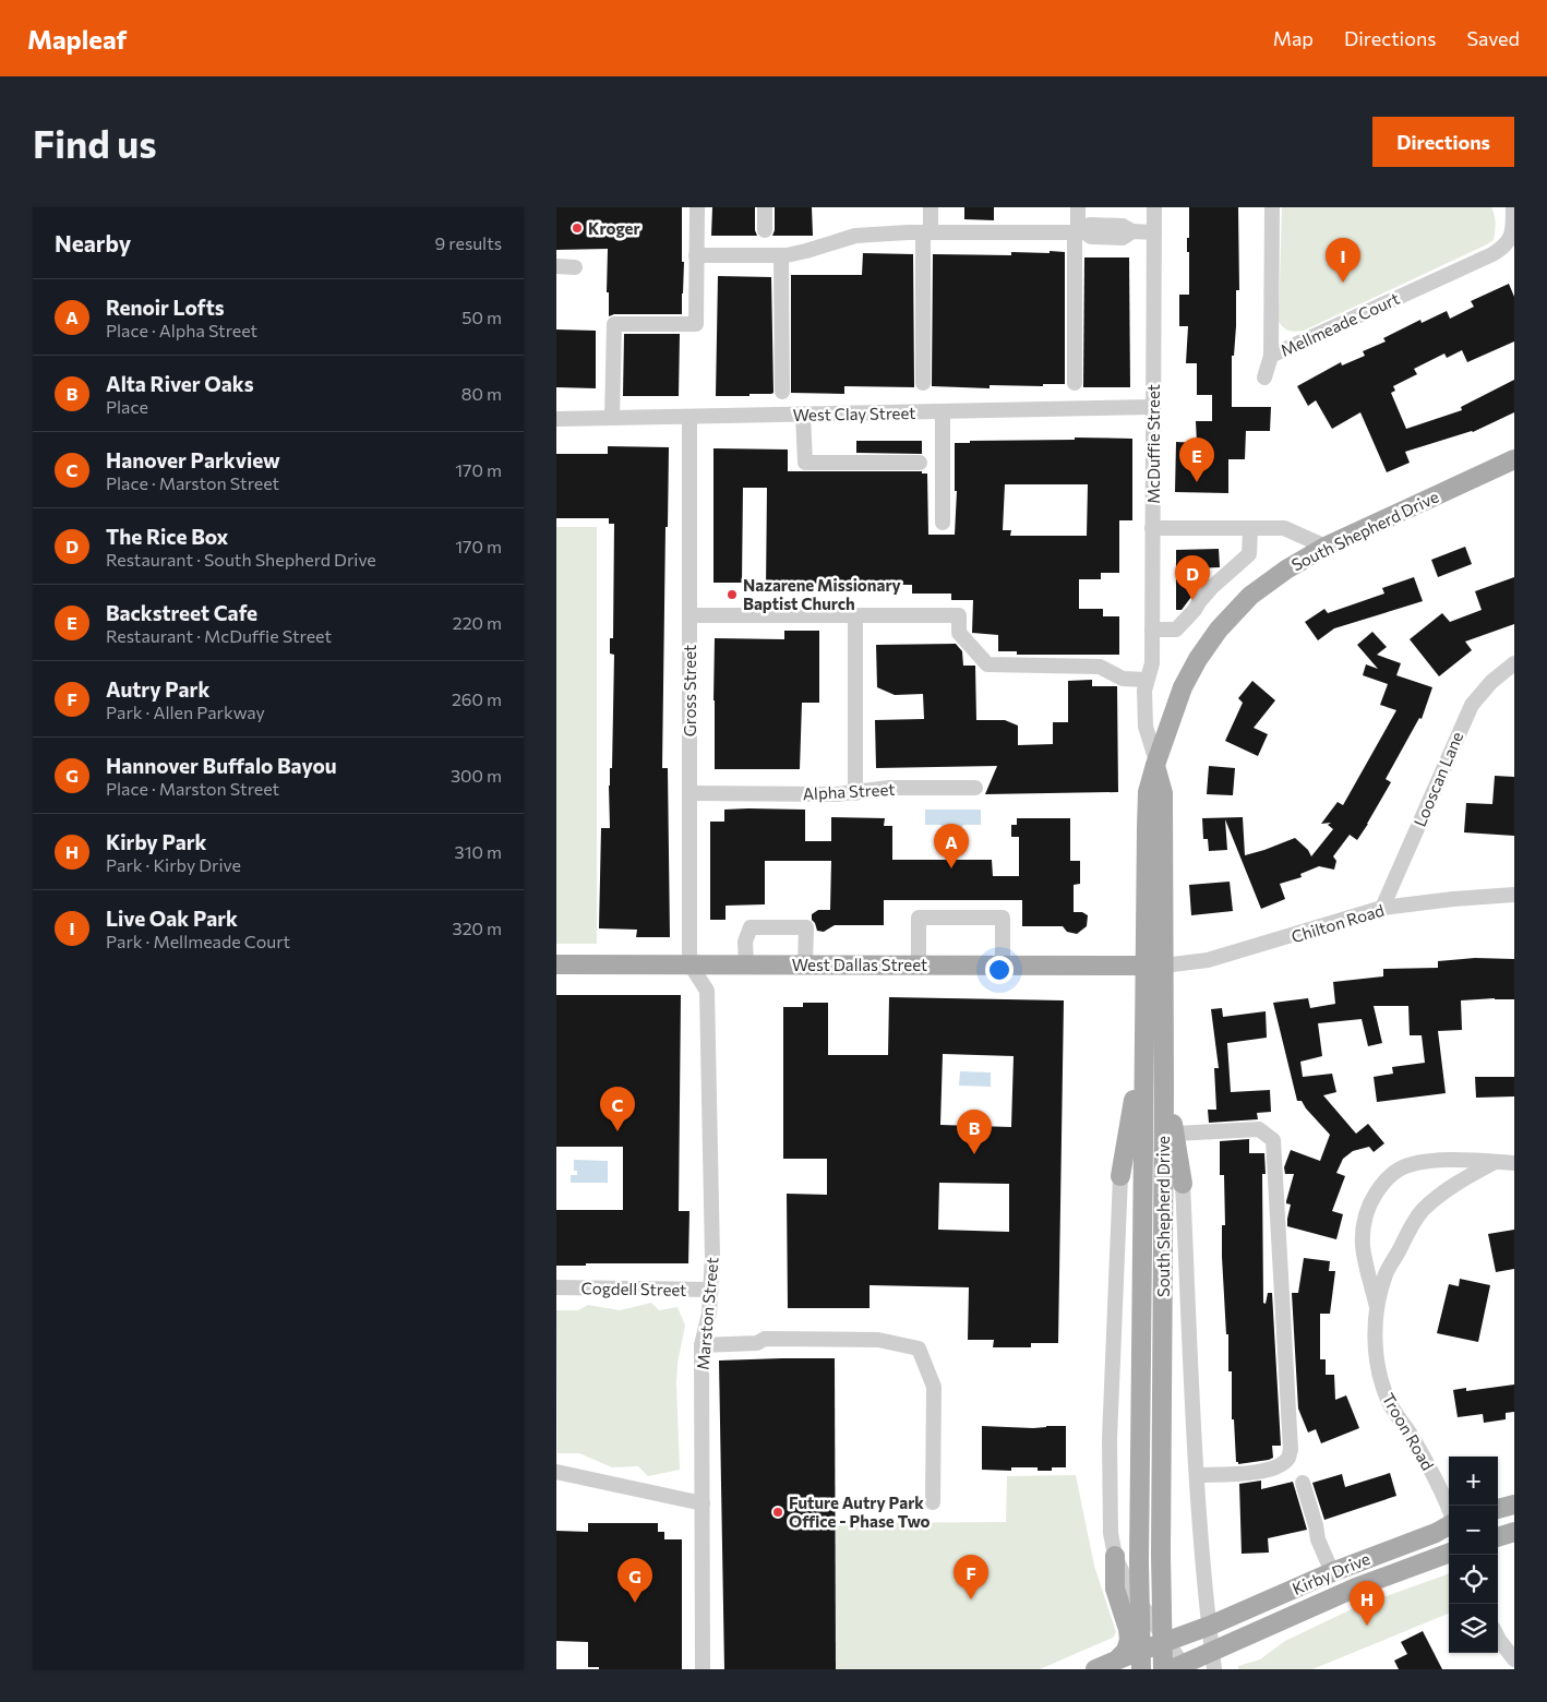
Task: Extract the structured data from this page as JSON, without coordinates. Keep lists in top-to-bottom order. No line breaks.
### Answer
{"streets":{"main road":["South Shepherd Drive","West Dallas Street","Kirby Drive"],"street":["Mellmeade Court","West Clay Street","McDuffie Street","Gross Street","Looscan Lane","Alpha Street","Chilton Road","Cogdell Street","Marston Street","Troon Road"]},"crossings":[["West Clay Street","McDuffie Street"],["West Clay Street","Gross Street"],["McDuffie Street","South Shepherd Drive"],["South Shepherd Drive","Chilton Road"],["South Shepherd Drive","West Dallas Street"],["Gross Street","Alpha Street"],["Gross Street","West Dallas Street"],["Gross Street","Marston Street"],["Looscan Lane","Chilton Road"],["Chilton Road","West Dallas Street"],["West Dallas Street","Marston Street"],["Cogdell Street","Marston Street"]],"places":["Kroger","Nazarene Missionary Baptist Church","Future Autry Park Office - Phase Two"],"page":{"header":"Mapleaf","nav":["Map","Directions","Saved"],"buttons":"Directions","title":"Find us","heading":["Nearby","9 results"],"pins":["I","E","D","A","C","B","F","G","H"],"list":[{"mark":"A","name":"Renoir Lofts","note":"Place · Alpha Street","value":"50 m"},{"mark":"B","name":"Alta River Oaks","note":"Place","value":"80 m"},{"mark":"C","name":"Hanover Parkview","note":"Place · Marston Street","value":"170 m"},{"mark":"D","name":"The Rice Box","note":"Restaurant · South Shepherd Drive","value":"170 m"},{"mark":"E","name":"Backstreet Cafe","note":"Restaurant · McDuffie Street","value":"220 m"},{"mark":"F","name":"Autry Park","note":"Park · Allen Parkway","value":"260 m"},{"mark":"G","name":"Hannover Buffalo Bayou","note":"Place · Marston Street","value":"300 m"},{"mark":"H","name":"Kirby Park","note":"Park · Kirby Drive","value":"310 m"},{"mark":"I","name":"Live Oak Park","note":"Park · Mellmeade Court","value":"320 m"}],"map_buttons":["+","−"]}}
